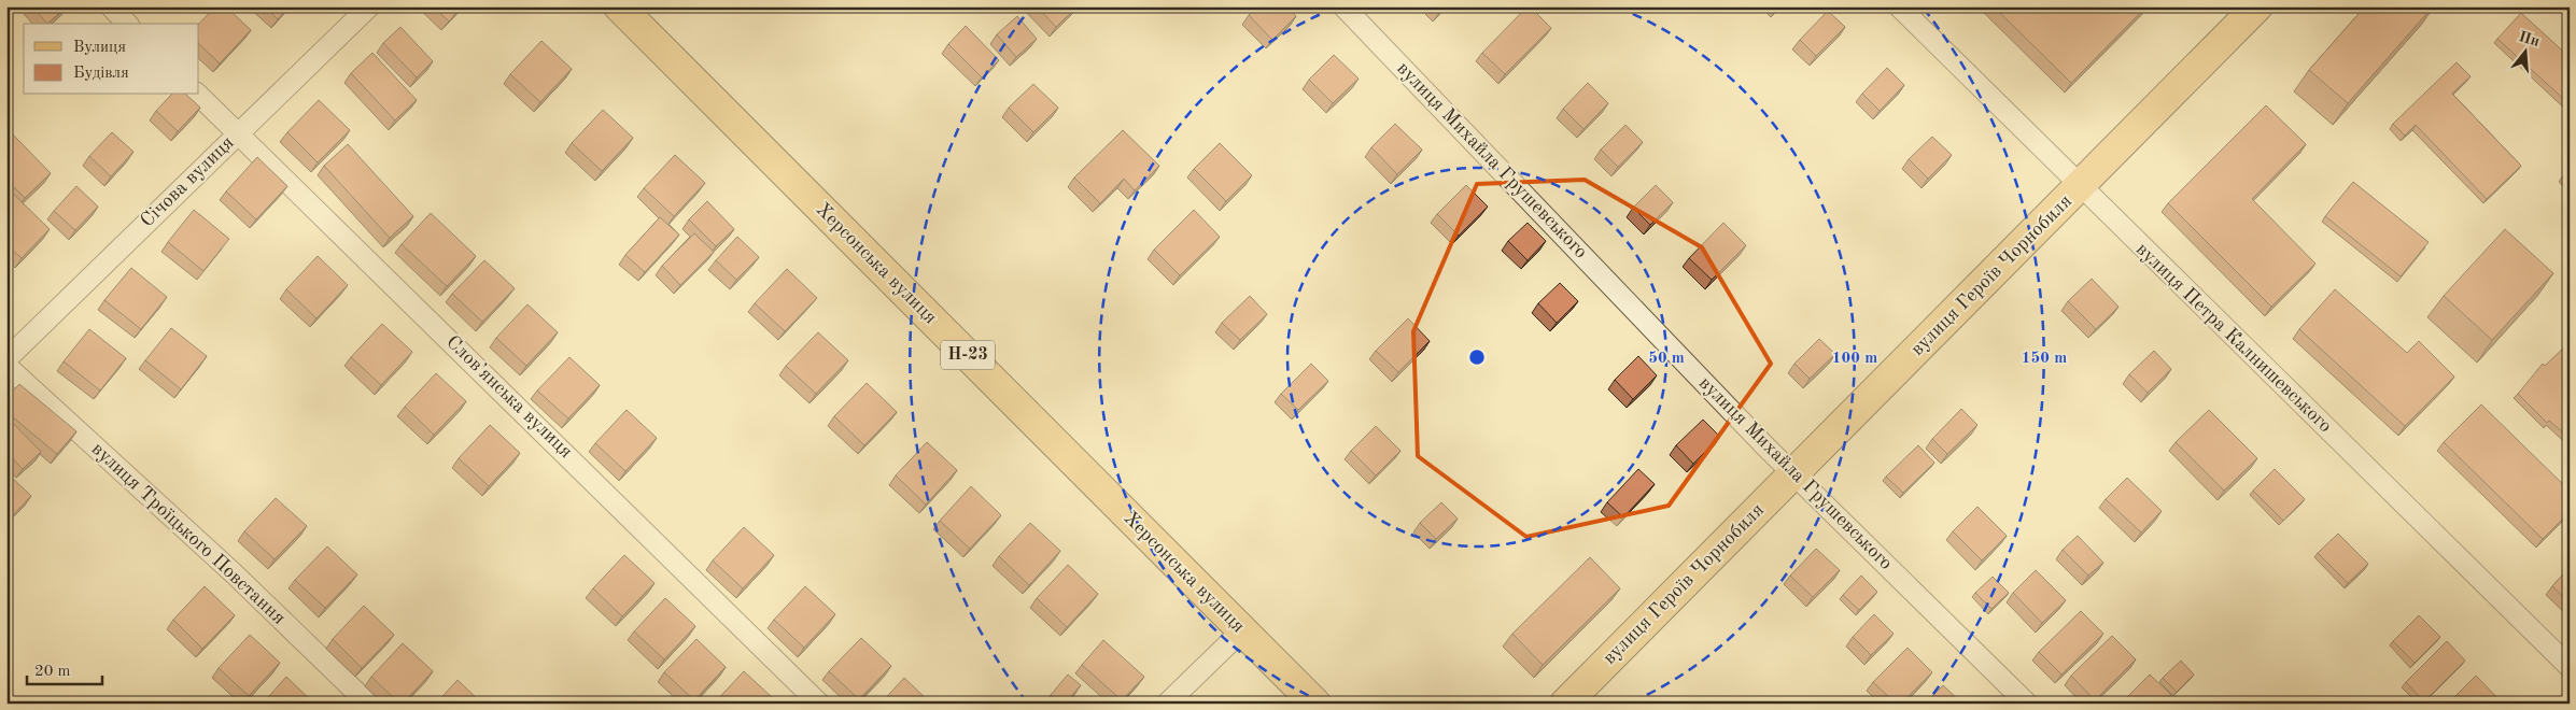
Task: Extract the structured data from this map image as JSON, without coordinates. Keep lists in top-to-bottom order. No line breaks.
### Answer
{"streets":{"main road":["Херсонська вулиця","вулиця Героїв Чорнобиля","Н-23"],"street":["вулиця Михайла Грушевського","Січова вулиця","вулиця Петра Калнишевського","Словʼянська вулиця","вулиця Троїцького Повстання"]},"crossings":[["вулиця Михайла Грушевського","вулиця Героїв Чорнобиля"],["Січова вулиця","Словʼянська вулиця"],["вулиця Героїв Чорнобиля","вулиця Петра Калнишевського"]],"legend":["Вулиця","Будівля"],"scale_bar":"20 m","north":"top","rings":["50 m","100 m","150 m"]}
